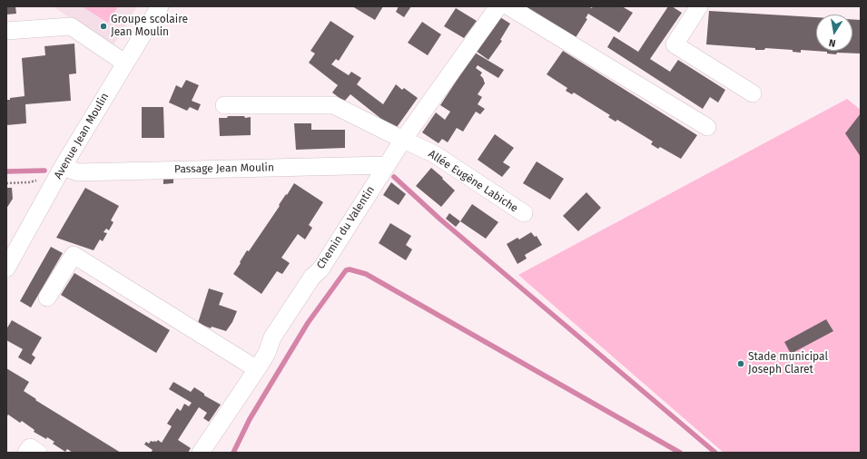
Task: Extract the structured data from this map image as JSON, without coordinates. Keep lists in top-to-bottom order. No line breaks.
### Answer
{"streets":{"street":["Avenue Jean Moulin","Passage Jean Moulin","Allée Eugène Labiche","Chemin du Valentin"]},"crossings":[["Avenue Jean Moulin","Passage Jean Moulin"],["Passage Jean Moulin","Chemin du Valentin"],["Allée Eugène Labiche","Chemin du Valentin"]],"places":["Groupe scolaire Jean Moulin","Stade municipal Joseph Claret"],"north":"bottom"}
